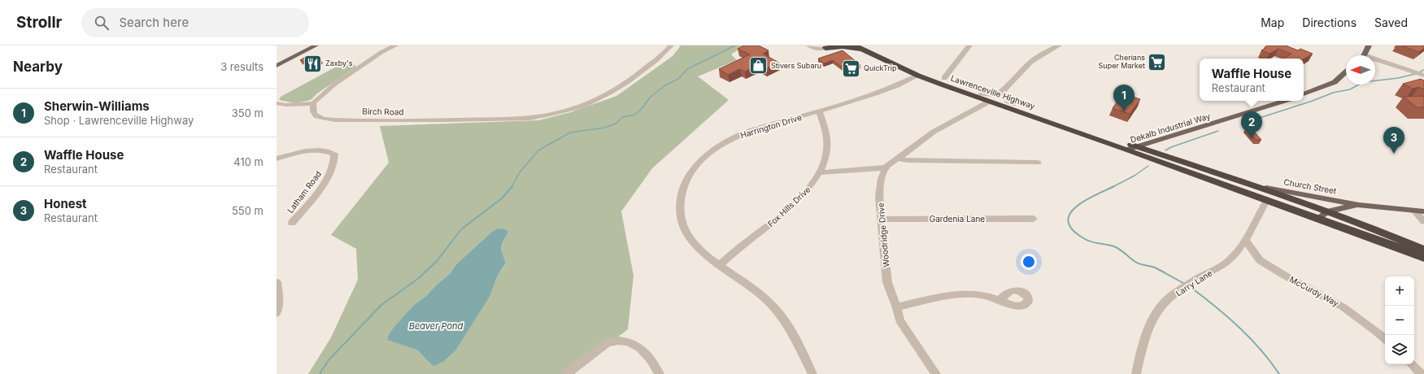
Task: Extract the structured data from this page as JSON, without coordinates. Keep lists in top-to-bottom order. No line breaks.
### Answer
{"streets":{"highway":["Lawrenceville Highway"],"main road":["Dekalb Industrial Way","Church Street"],"street":["Birch Road","Harrington Drive","Latham Road","Fox Hills Drive","Gardenia Lane","Woodridge Drive","Larry Lane","McCurdy Way"]},"crossings":[["Lawrenceville Highway","Harrington Drive"],["Lawrenceville Highway","Dekalb Industrial Way"],["Lawrenceville Highway","Church Street"],["Lawrenceville Highway","Larry Lane"],["Harrington Drive","Fox Hills Drive"],["Gardenia Lane","Woodridge Drive"],["Larry Lane","McCurdy Way"]],"water":["Beaver Pond"],"places":{"supermarket":["Cherians Super Market","QuickTrip"],"restaurant":["Zaxby's"],"shop":["Stivers Subaru"]},"north":"left","page":{"header":"Strollr","search":"Search here","nav":["Map","Directions","Saved"],"heading":["Nearby","3 results"],"popup":["Waffle House","Restaurant"],"pins":["1","2","3"],"list":[{"mark":"1","name":"Sherwin-Williams","note":"Shop · Lawrenceville Highway","value":"350 m"},{"mark":"2","name":"Waffle House","note":"Restaurant","value":"410 m"},{"mark":"3","name":"Honest","note":"Restaurant","value":"550 m"}],"map_buttons":["+","−"]}}
